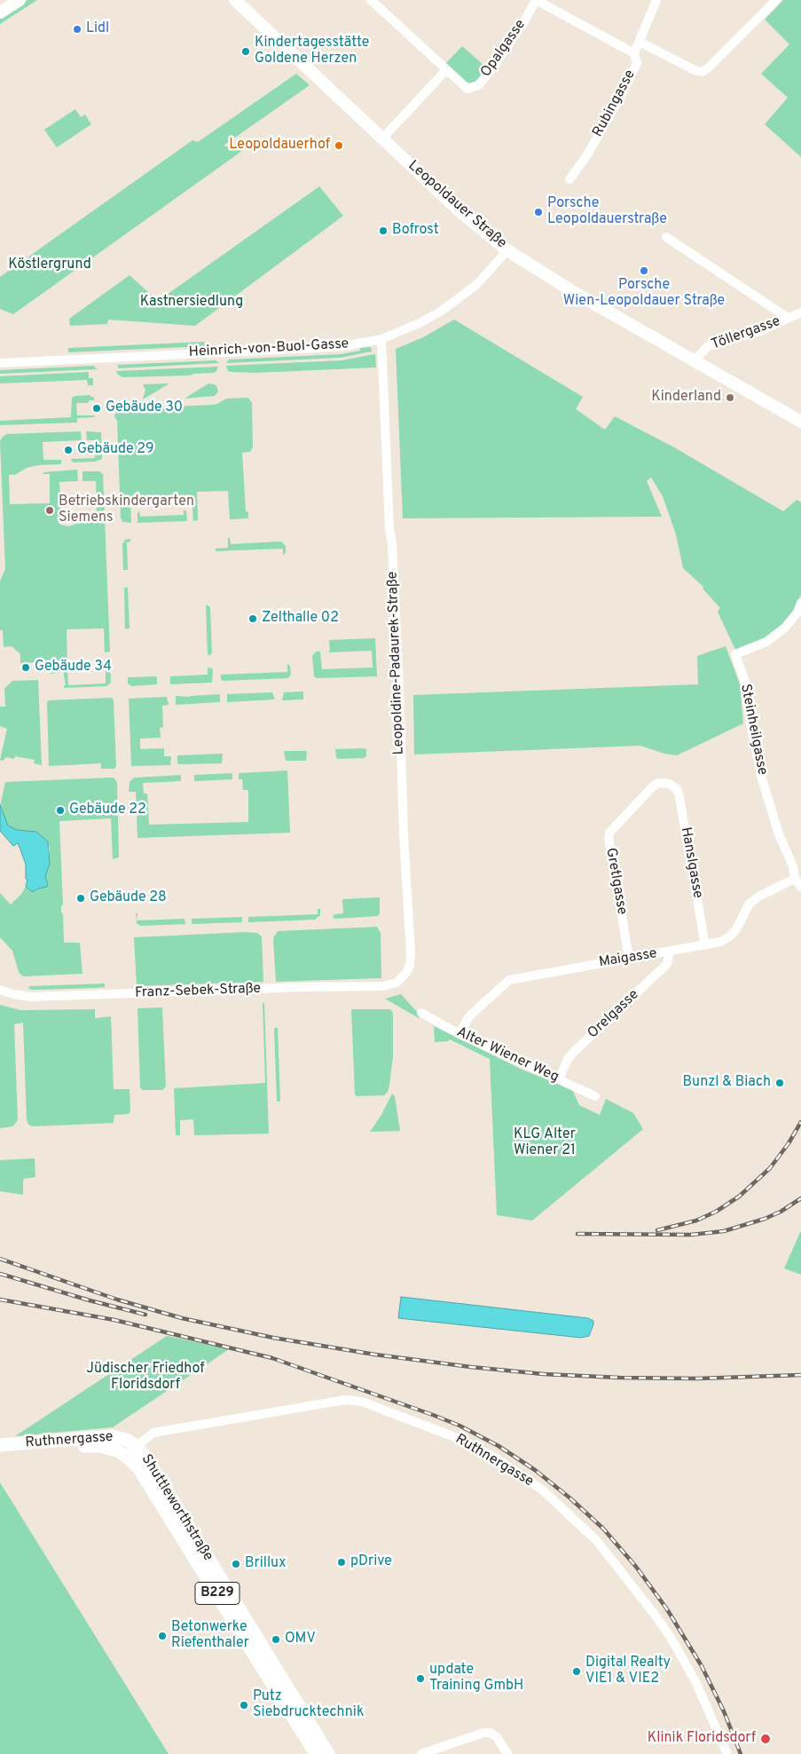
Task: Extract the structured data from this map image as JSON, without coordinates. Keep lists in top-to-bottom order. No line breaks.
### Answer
{"streets":{"main road":["Leopoldauer Straße","Ruthnergasse","Shuttleworthstraße","B229"],"street":["Opalgasse","Rubingasse","Töllergasse","Heinrich-von-Buol-Gasse","Leopoldine-Padaurek-Straße","Steinheilgasse","Hanslgasse","Gretlgasse","Maigasse","Franz-Sebek-Straße","Orelgasse","Alter Wiener Weg"]},"crossings":[["Leopoldauer Straße","Töllergasse"],["Leopoldauer Straße","Heinrich-von-Buol-Gasse"],["Heinrich-von-Buol-Gasse","Leopoldine-Padaurek-Straße"],["Leopoldine-Padaurek-Straße","Franz-Sebek-Straße"],["Steinheilgasse","Maigasse"],["Hanslgasse","Gretlgasse"],["Hanslgasse","Maigasse"],["Gretlgasse","Maigasse"],["Maigasse","Orelgasse"],["Maigasse","Alter Wiener Weg"],["Orelgasse","Alter Wiener Weg"],["Ruthnergasse","Shuttleworthstraße"]],"parks":["Köstlergrund","Kastnersiedlung","KLG Alter Wiener 21","Jüdischer Friedhof Floridsdorf"],"places":["Lidl","Kindertagesstätte Goldene Herzen","Leopoldauerhof","Porsche Leopoldauerstraße","Bofrost","Porsche Wien-Leopoldauer Straße","Kinderland","Gebäude 30","Gebäude 29","Betriebskindergarten Siemens","Zelthalle 02","Gebäude 34","Gebäude 22","Gebäude 28","Bunzl & Biach","pDrive","Brillux","Betonwerke Riefenthaler","OMV","Digital Realty VIE1 & VIE2","update Training GmbH","Putz Siebdrucktechnik","Klinik Floridsdorf"]}
